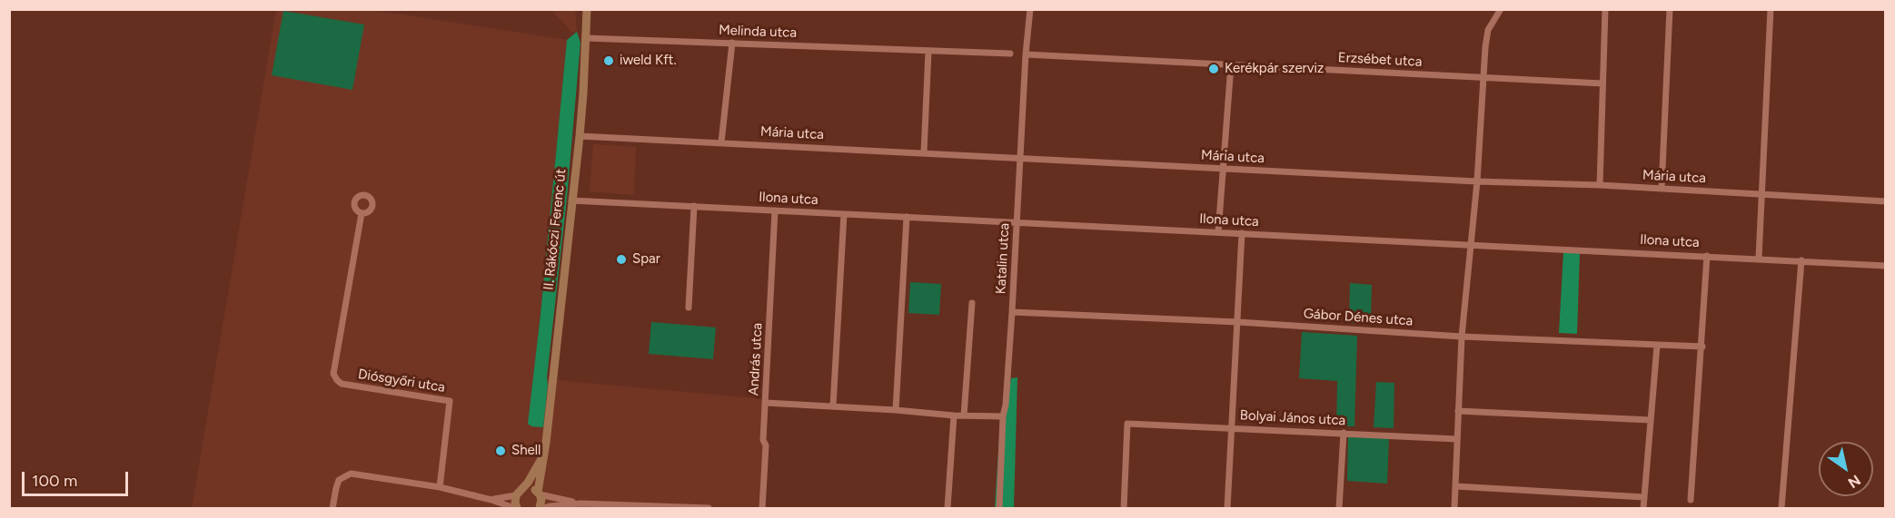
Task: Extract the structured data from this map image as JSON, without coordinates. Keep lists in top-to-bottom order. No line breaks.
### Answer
{"streets":{"main road":["II. Rákóczi Ferenc út"],"street":["Melinda utca","Erzsébet utca","Mária utca","Ilona utca","Katalin utca","Gábor Dénes utca","András utca","Diósgyőri utca","Bolyai János utca"]},"crossings":[["Melinda utca","II. Rákóczi Ferenc út"],["Erzsébet utca","Katalin utca"],["Mária utca","II. Rákóczi Ferenc út"],["Mária utca","Katalin utca"],["Ilona utca","II. Rákóczi Ferenc út"],["Ilona utca","Katalin utca"],["Ilona utca","András utca"],["Katalin utca","Gábor Dénes utca"]],"places":["iweld Kft.","Kerékpár szerviz","Spar","Shell"],"scale_bar":"100 m","north":"bottom right"}
